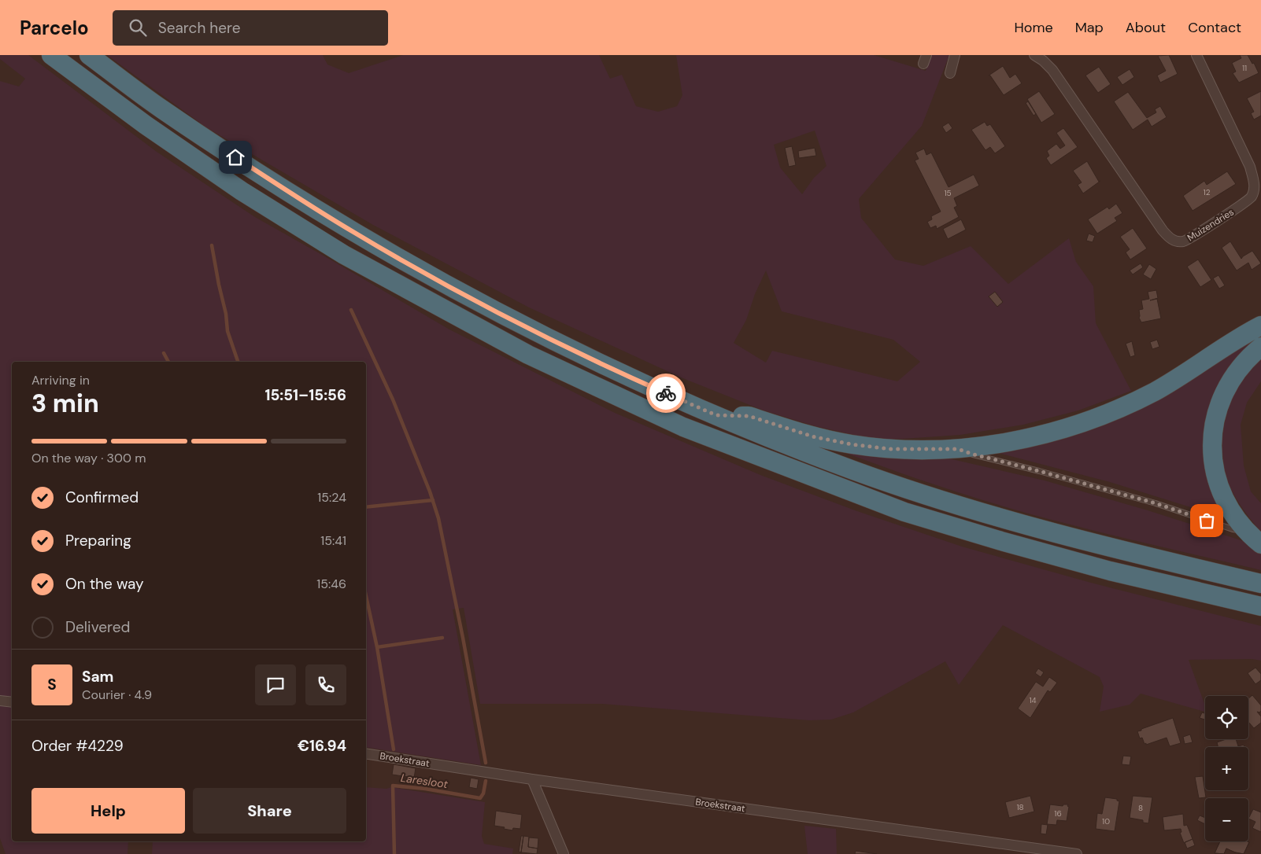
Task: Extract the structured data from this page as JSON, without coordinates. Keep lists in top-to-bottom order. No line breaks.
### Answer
{"streets":{"street":["Muizendries","Broekstraat"]},"water":["Laresloot"],"house_numbers":["11","12","15","14","18","8","16","10"],"page":{"header":"Parcelo","search":"Search here","nav":["Home","Map","About","Contact"],"heading":["3 min","Arriving in","15:51–15:56"],"panel":["Sam","Courier · 4.9","Order #4229","€16.94"],"bar":"On the way · 300 m","list":[["Confirmed","15:24"],["Preparing","15:41"],["On the way","15:46"],"Delivered"],"round":"S","map_buttons":["+","−"],"buttons":["Help","Share"]}}
